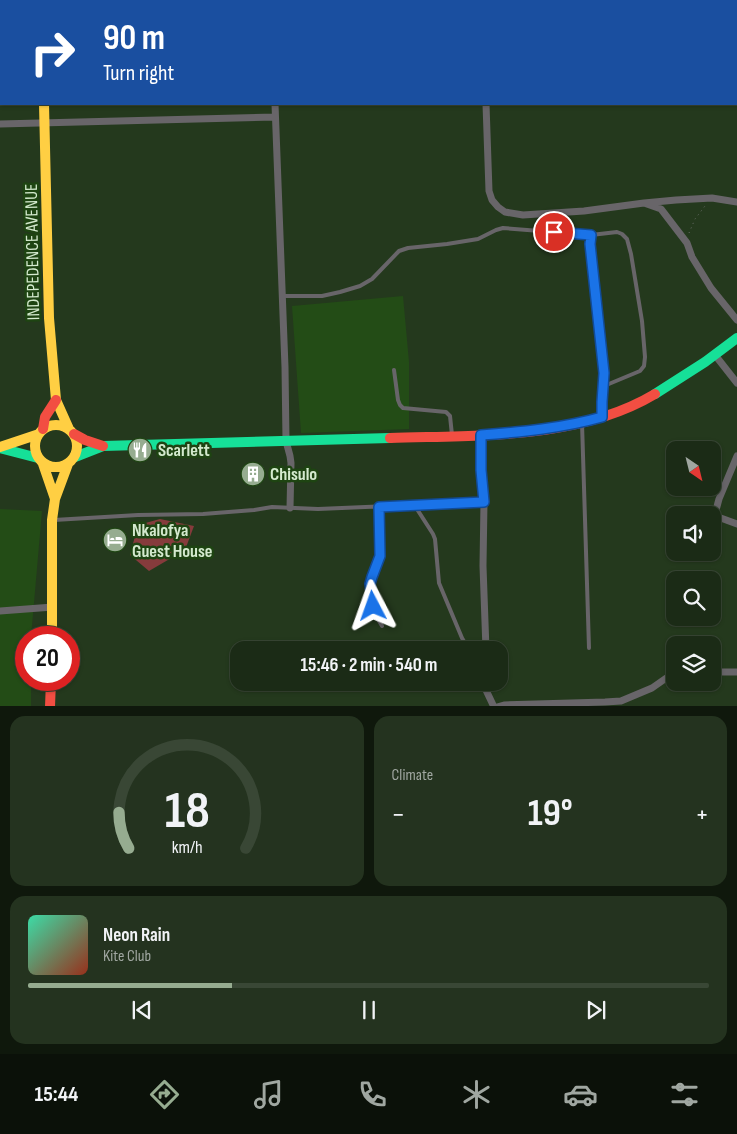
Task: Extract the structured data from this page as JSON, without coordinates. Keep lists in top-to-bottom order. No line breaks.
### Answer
{"streets":{"main road":["INDEPEDENCE AVENUE"]},"places":{"restaurant":["Scarlett"],"building":["Chisulo"],"hotel":["Nkalofya Guest House"]},"north":"bottom right","page":{"turn":["90 m","Turn right"],"limit":"20","trip":"15:46 · 2 min · 540 m","tile":"Climate","heat":["−","19°","+"],"song":["Neon Rain","Kite Club"],"tabs":"15:44","gauge":["18","km/h"]}}
